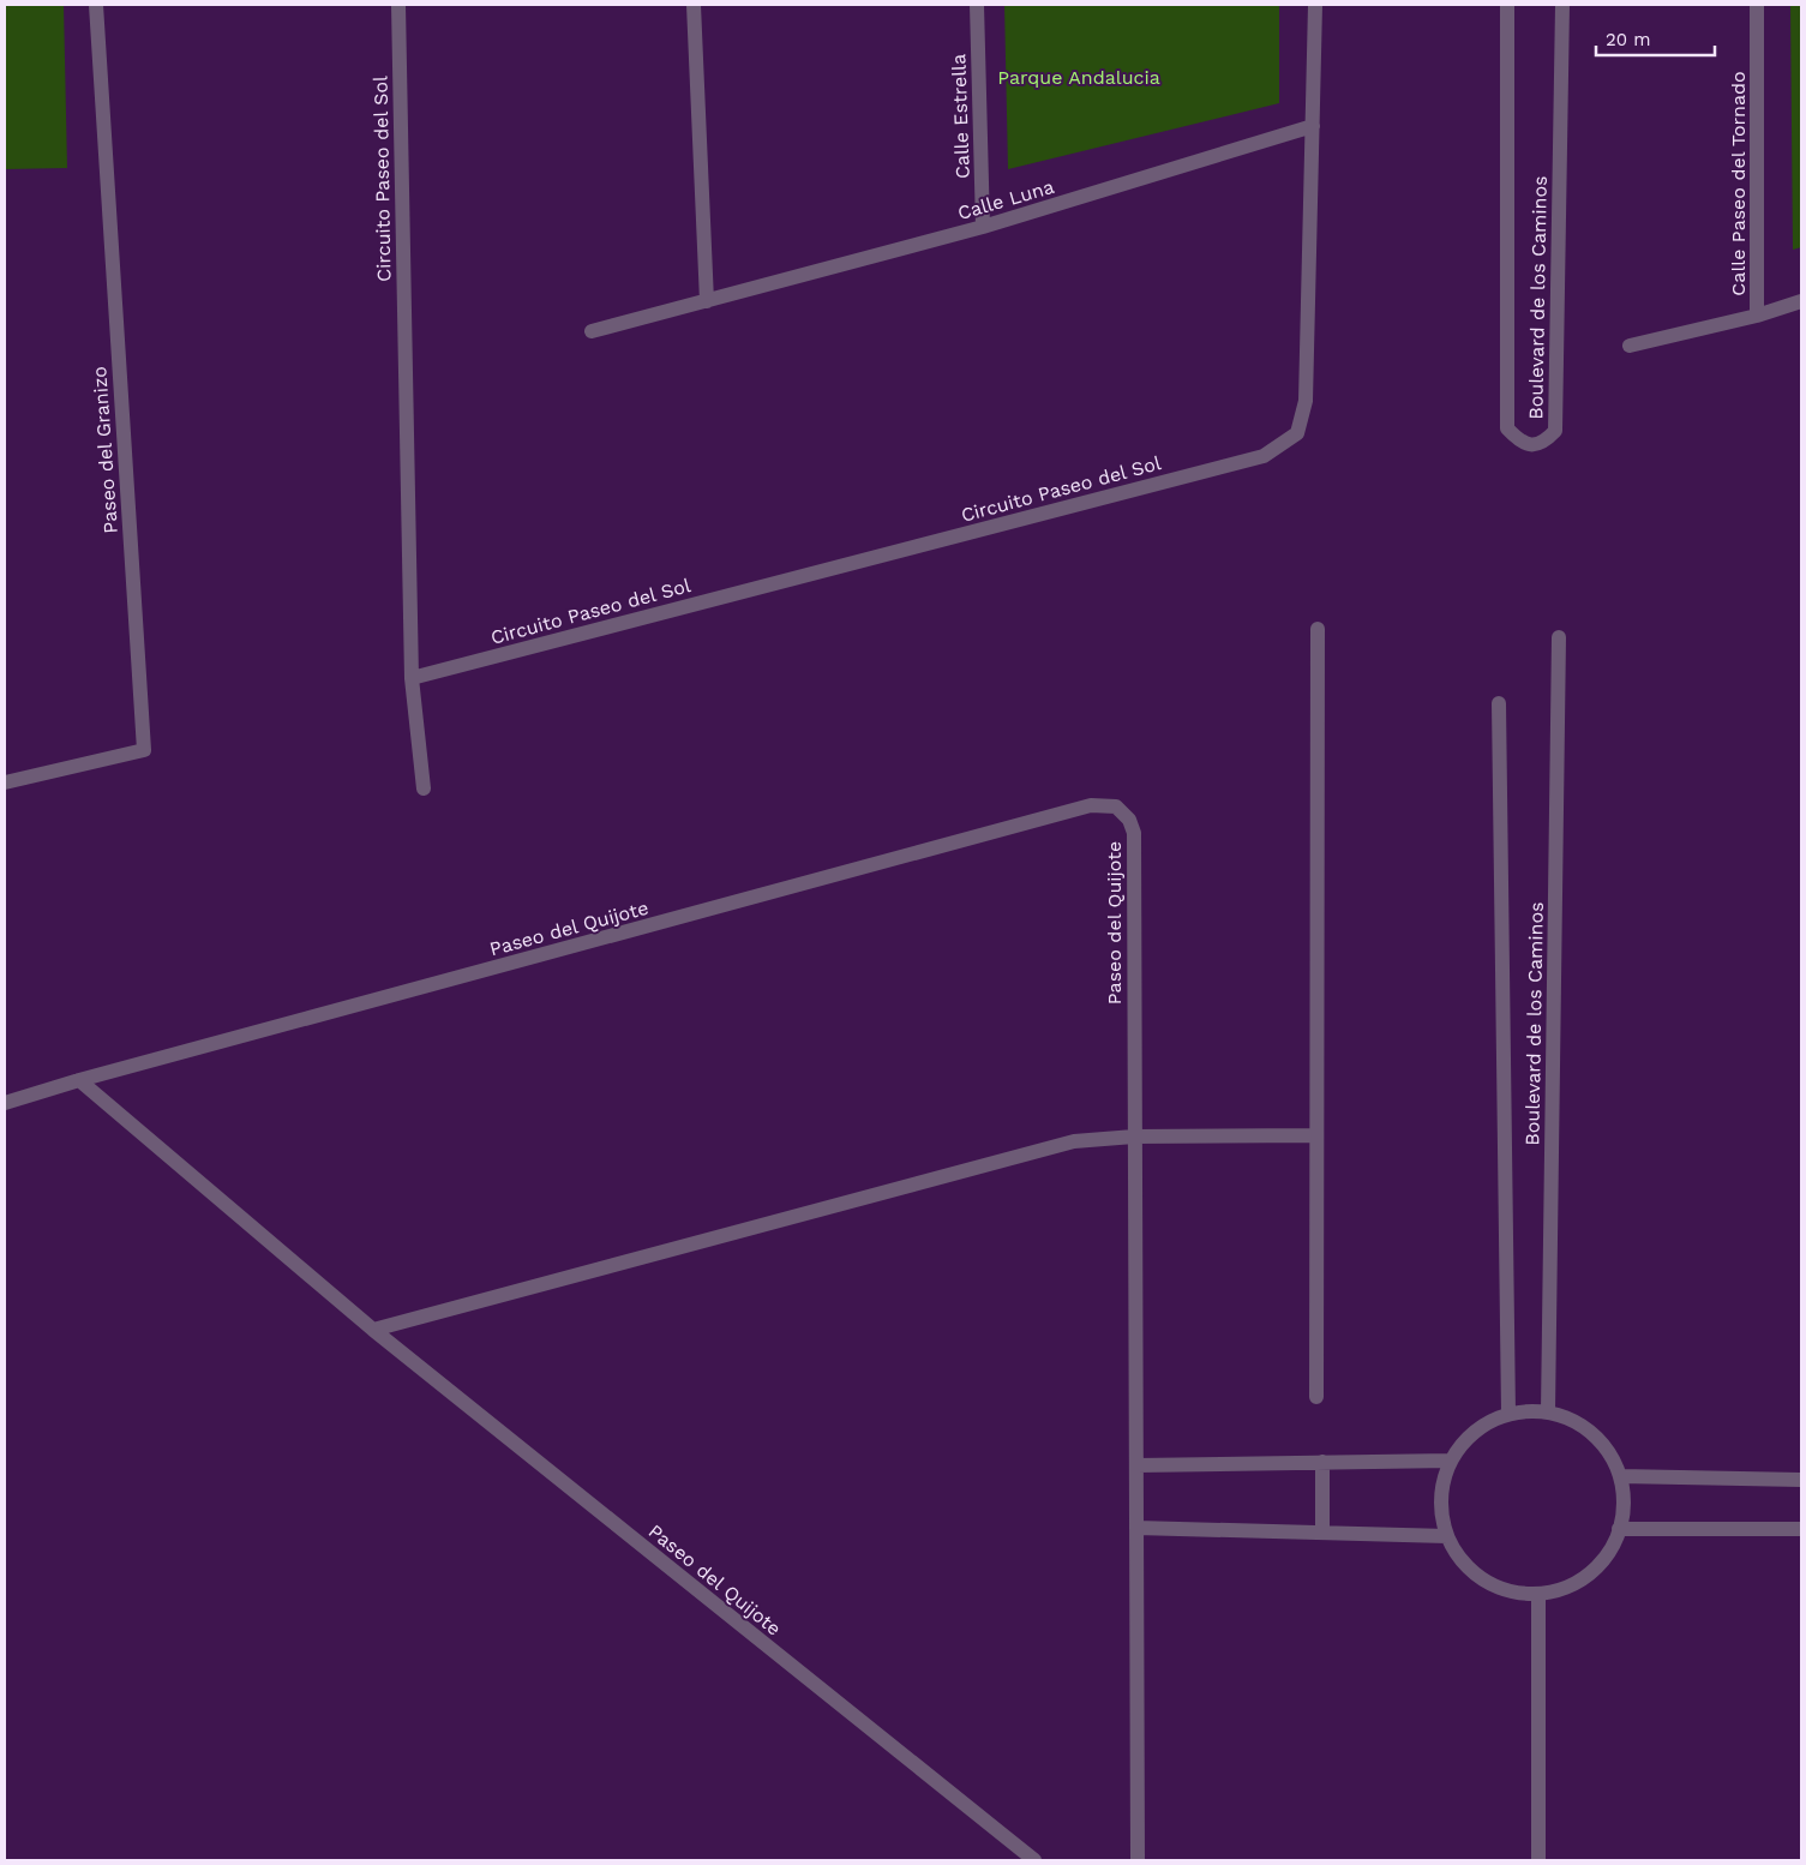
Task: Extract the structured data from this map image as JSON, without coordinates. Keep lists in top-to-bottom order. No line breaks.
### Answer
{"streets":{"street":["Calle Estrella","Circuito Paseo del Sol","Calle Paseo del Tornado","Calle Luna","Boulevard de los Caminos","Paseo del Granizo","Paseo del Quijote"]},"crossings":[["Calle Estrella","Calle Luna"],["Circuito Paseo del Sol","Calle Luna"]],"parks":["Parque Andalucia"],"scale_bar":"20 m"}
